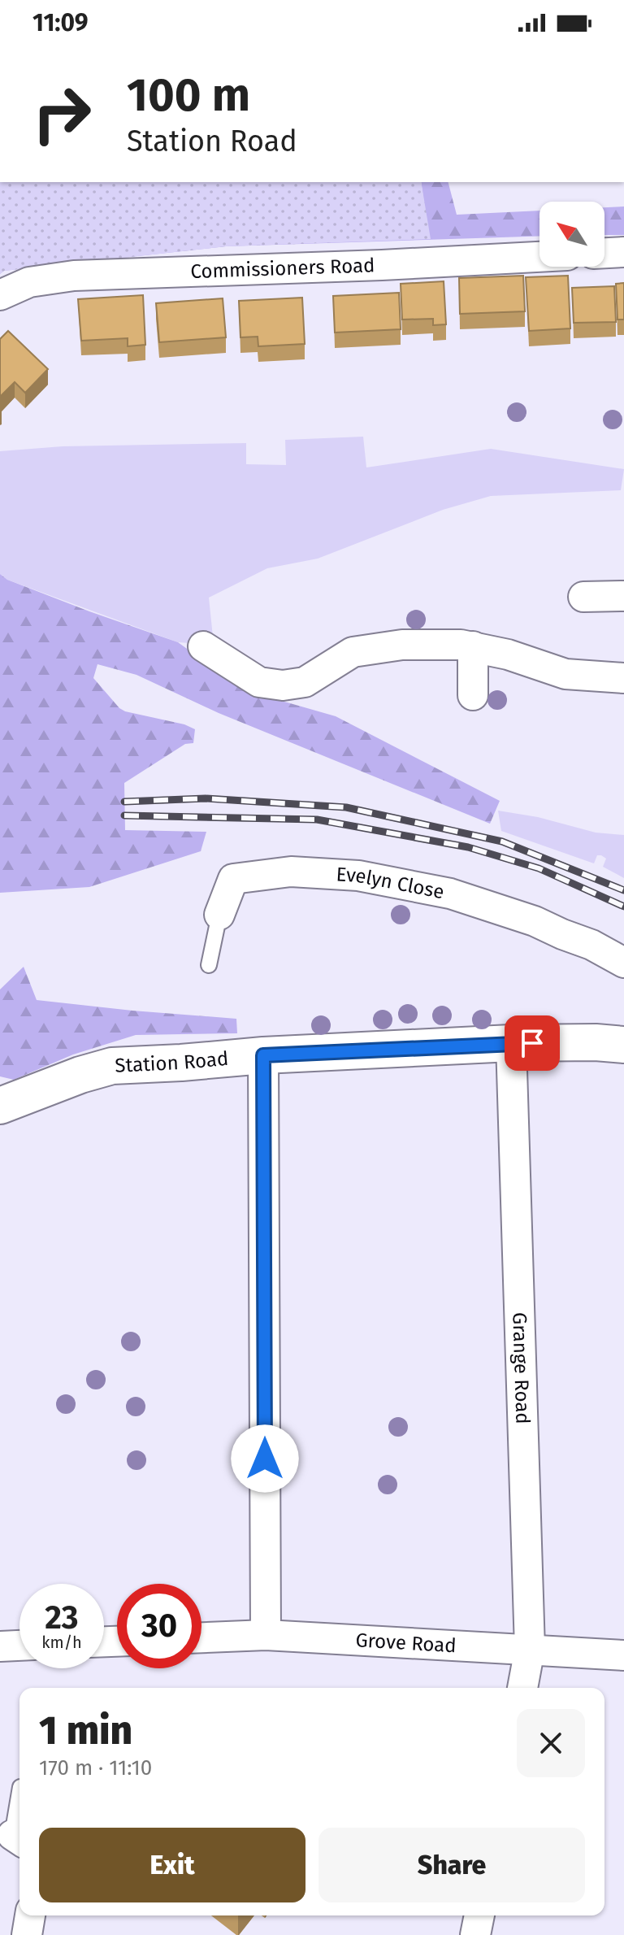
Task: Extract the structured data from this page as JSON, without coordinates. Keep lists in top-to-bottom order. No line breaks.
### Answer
{"streets":{"main road":["Station Road"],"street":["Commissioners Road","Evelyn Close","Grange Road","Grove Road"]},"crossings":[["Station Road","Grange Road"],["Grange Road","Grove Road"]],"north":"top left","page":{"status":"11:09","turn":["100 m","Station Road"],"speed":"23 km/h","limit":"30","heading":["1 min","170 m · 11:10"],"buttons":["Exit","Share"]}}
